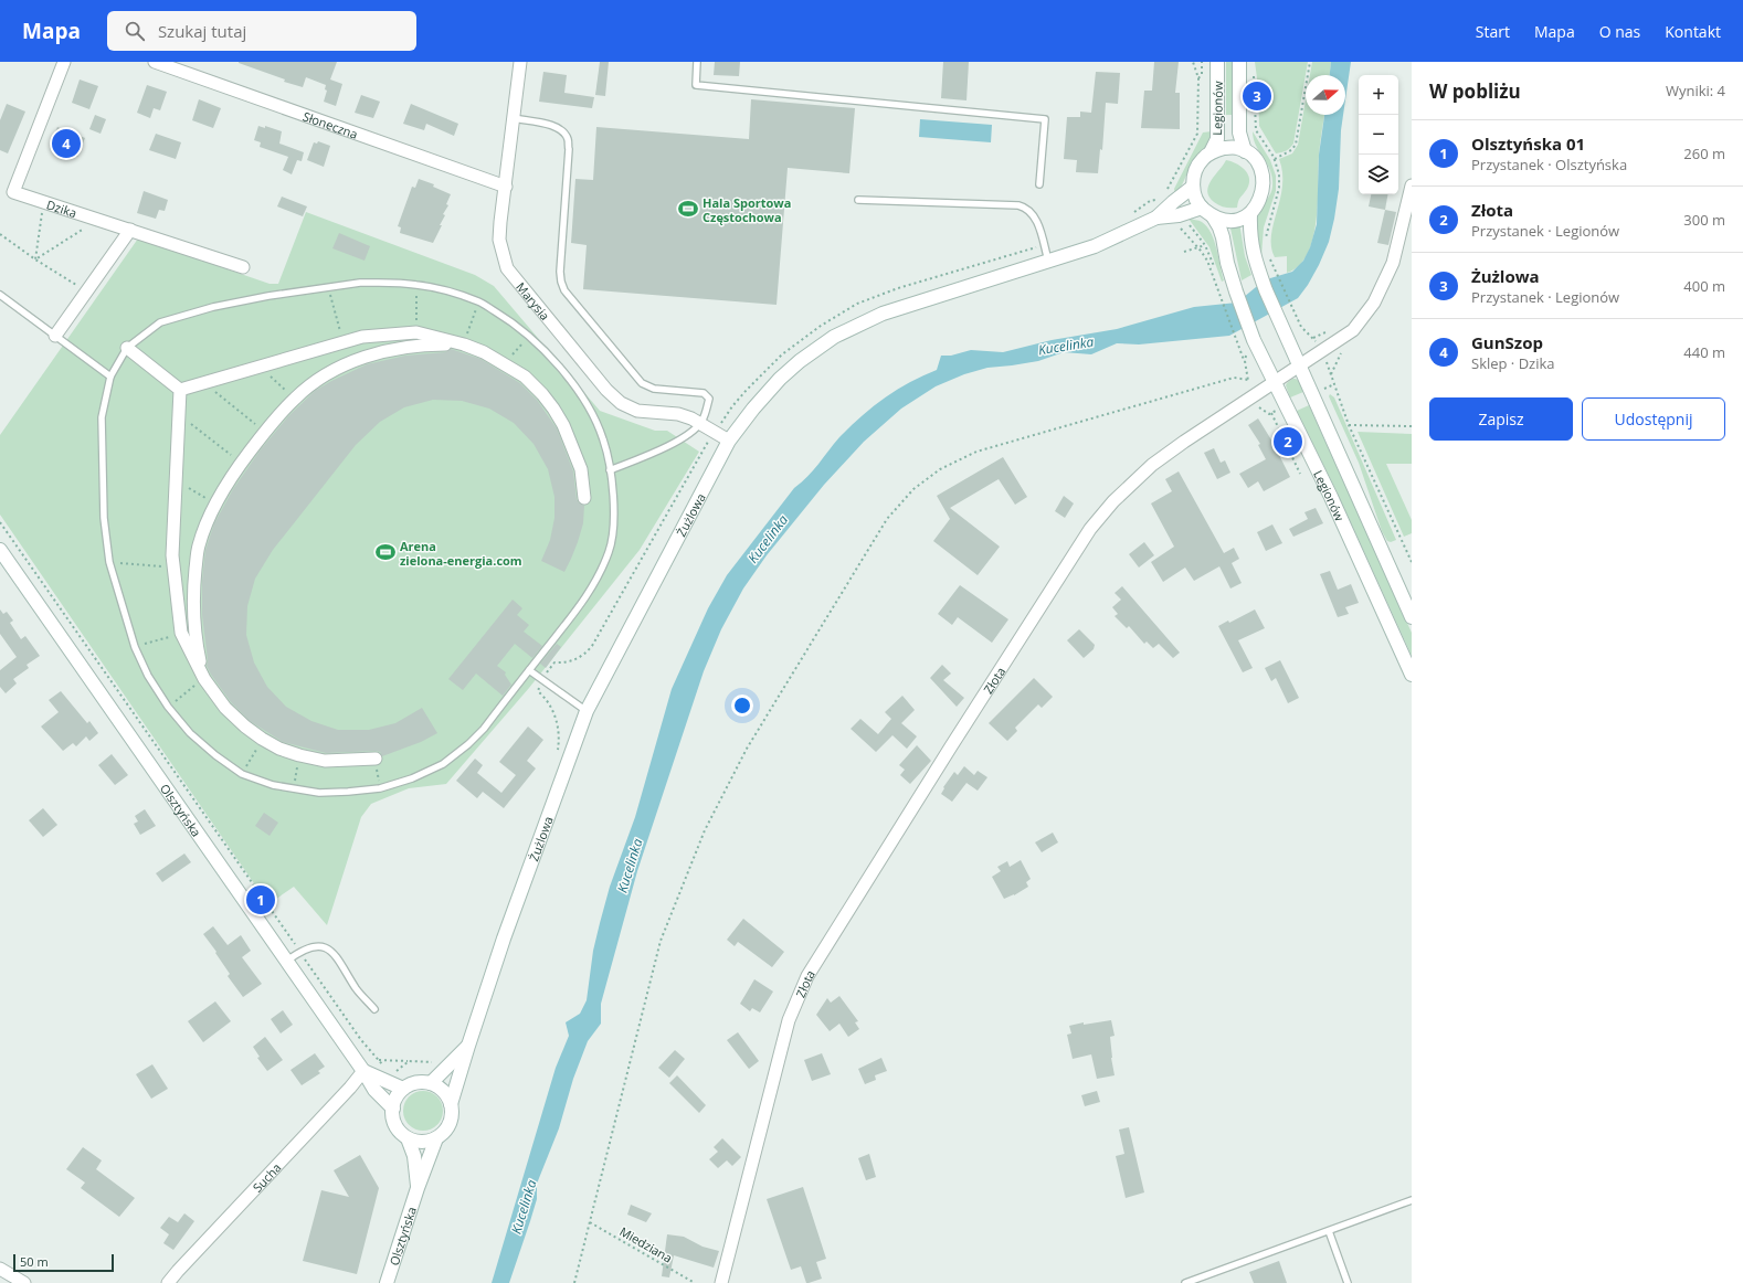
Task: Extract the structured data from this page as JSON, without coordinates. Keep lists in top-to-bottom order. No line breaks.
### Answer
{"streets":{"street":["Legionów","Słoneczna","Dzika","Marysia","Żużlowa","Złota","Olsztyńska","Sucha"],"path":["Miedziana"]},"crossings":[["Legionów","Żużlowa"],["Legionów","Złota"],["Słoneczna","Marysia"],["Marysia","Żużlowa"],["Żużlowa","Olsztyńska"],["Olsztyńska","Sucha"]],"water":["Kucelinka"],"places":{"sports":["Hala Sportowa Częstochowa","Arena zielona-energia.com"]},"scale_bar":"50 m","north":"right","page":{"header":"Mapa","search":"Szukaj tutaj","nav":["Start","Mapa","O nas","Kontakt"],"heading":["W pobliżu","Wyniki: 4"],"map_buttons":["+","−"],"pins":["3","4","2","1"],"list":[{"mark":"1","name":"Olsztyńska 01","note":"Przystanek · Olsztyńska","value":"260 m"},{"mark":"2","name":"Złota","note":"Przystanek · Legionów","value":"300 m"},{"mark":"3","name":"Żużlowa","note":"Przystanek · Legionów","value":"400 m"},{"mark":"4","name":"GunSzop","note":"Sklep · Dzika","value":"440 m"}],"buttons":["Zapisz","Udostępnij"],"scale":"50 m"}}
